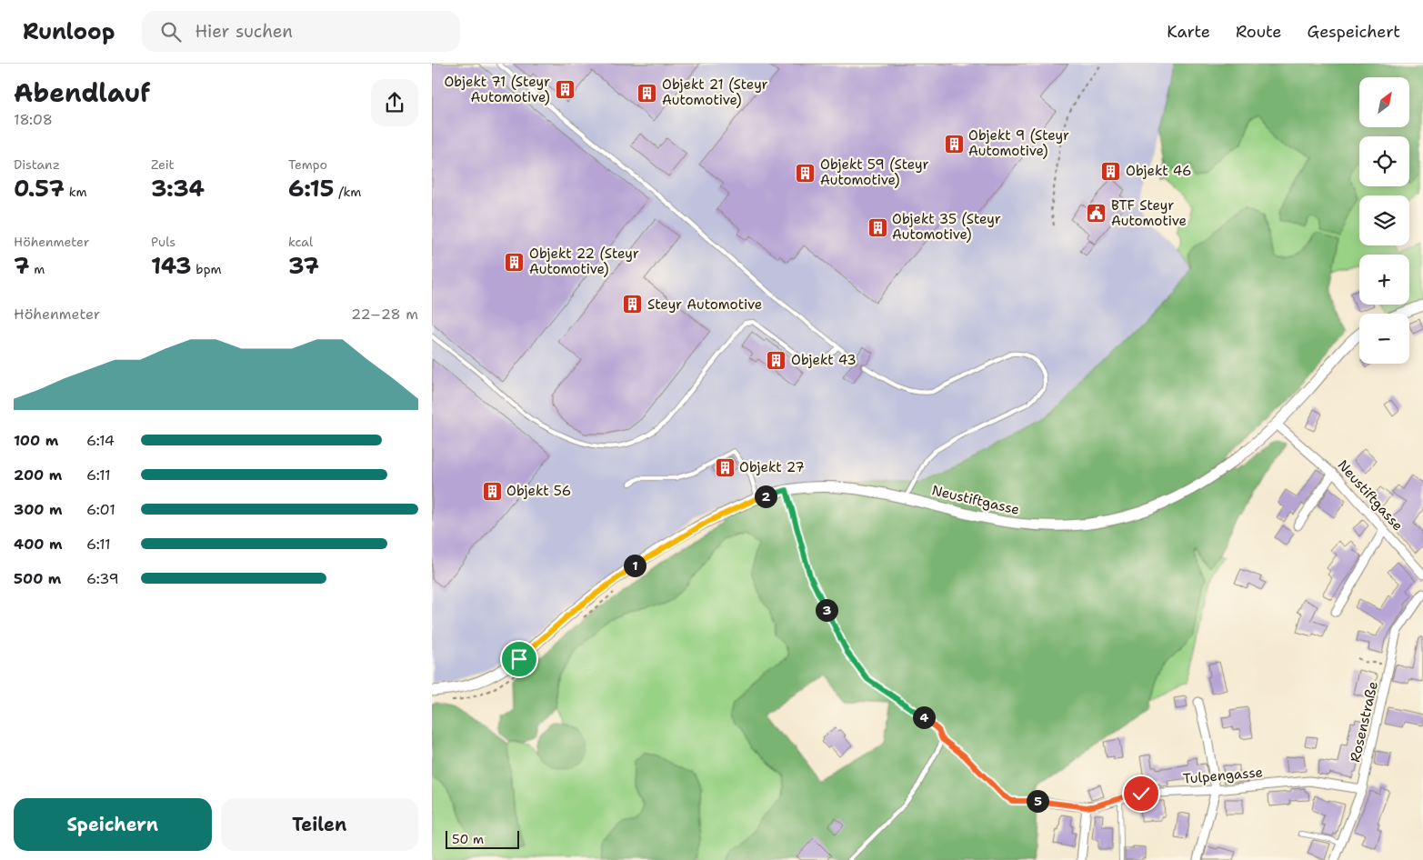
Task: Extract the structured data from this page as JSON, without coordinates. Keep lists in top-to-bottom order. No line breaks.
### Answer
{"streets":{"street":["Neustiftgasse","Rosenstraße","Tulpengasse"]},"crossings":[["Rosenstraße","Tulpengasse"]],"places":{"building":["Objekt 71 (Steyr Automotive)","Objekt 21 (Steyr Automotive)","Objekt 9 (Steyr Automotive)","Objekt 46","Objekt 59 (Steyr Automotive)","Objekt 35 (Steyr Automotive)","Objekt 22 (Steyr Automotive)","Steyr Automotive","Objekt 43","Objekt 27","Objekt 56"],"public building":["BTF Steyr Automotive"]},"scale_bar":"50 m","north":"top right","page":{"header":"Runloop","search":"Hier suchen","nav":["Karte","Route","Gespeichert"],"heading":["Abendlauf","18:08"],"map_buttons":["+","−"],"stats":[["Distanz","0.57 km"],["Zeit","3:34"],["Tempo","6:15 /km"],["Höhenmeter","7 m"],["Puls","143 bpm"],["kcal","37"]],"chart":["Höhenmeter","22–28 m"],"list":[{"name":"100 m","note":"6:14"},{"name":"200 m","note":"6:11"},{"name":"300 m","note":"6:01"},{"name":"400 m","note":"6:11"},{"name":"500 m","note":"6:39"}],"pins":["2","1","3","4","5"],"buttons":["Speichern","Teilen"],"scale":"50 m"}}
